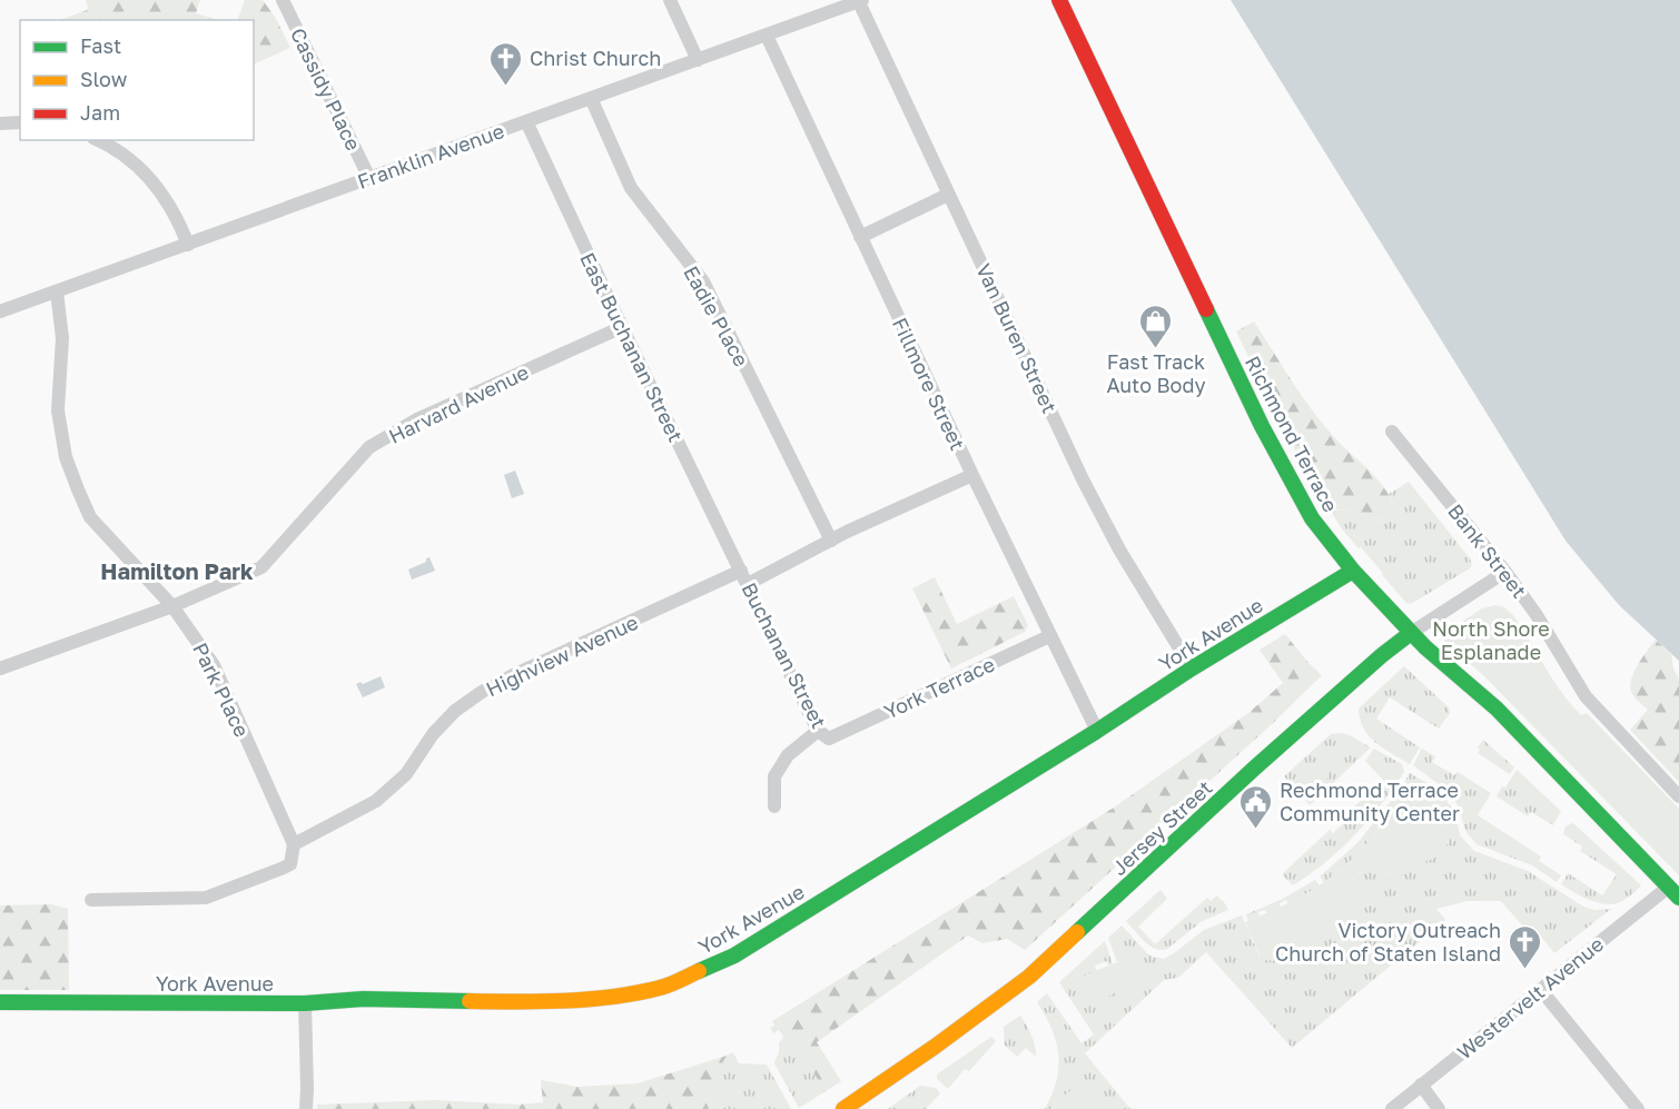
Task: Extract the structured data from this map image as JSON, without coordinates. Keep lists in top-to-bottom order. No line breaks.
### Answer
{"streets":{"street":["Cassidy Place","Franklin Avenue","Eadie Place","Van Buren Street","East Buchanan Street","Fillmore Street","Harvard Avenue","Richmond Terrace","Bank Street","York Avenue","Highview Avenue","Buchanan Street","York Terrace","Park Place","Jersey Street","Westervelt Avenue"]},"crossings":[["Cassidy Place","Franklin Avenue"],["Franklin Avenue","Eadie Place"],["Franklin Avenue","Van Buren Street"],["Franklin Avenue","East Buchanan Street"],["Franklin Avenue","Fillmore Street"],["Franklin Avenue","Park Place"],["Van Buren Street","York Avenue"],["East Buchanan Street","Harvard Avenue"],["East Buchanan Street","Highview Avenue"],["East Buchanan Street","Buchanan Street"],["Fillmore Street","York Avenue"],["Fillmore Street","York Terrace"],["Harvard Avenue","Park Place"],["Richmond Terrace","York Avenue"],["Richmond Terrace","Jersey Street"],["Richmond Terrace","Westervelt Avenue"],["Bank Street","Jersey Street"],["Highview Avenue","Buchanan Street"],["Highview Avenue","Park Place"],["Buchanan Street","York Terrace"]],"districts":["Hamilton Park"],"parks":["North Shore Esplanade"],"places":{"church":["Christ Church","Victory Outreach Church of Staten Island"],"shop":["Fast Track Auto Body"],"public building":["Rechmond Terrace Community Center"]},"legend":["Fast","Slow","Jam"]}
